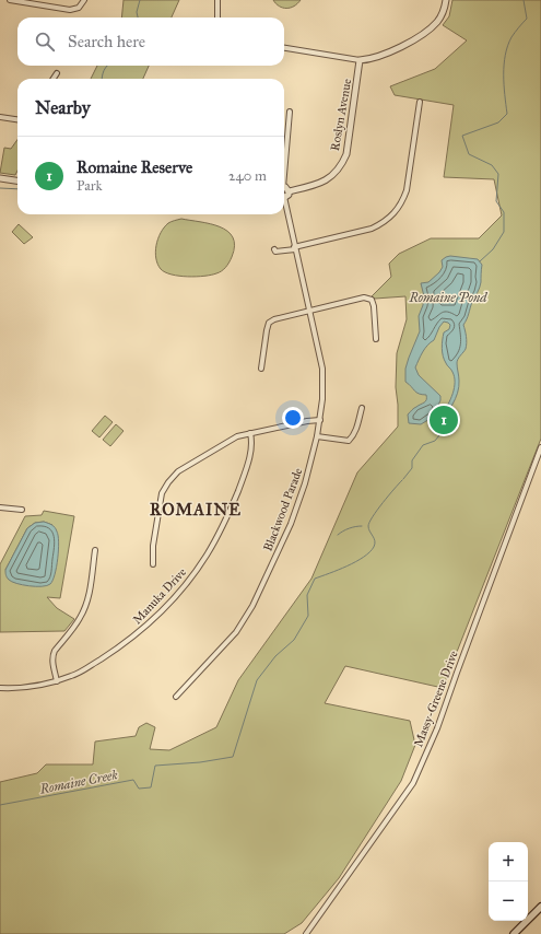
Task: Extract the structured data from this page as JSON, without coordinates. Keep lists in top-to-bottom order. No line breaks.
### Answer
{"streets":{"street":["Roslyn Avenue","Blackwood Parade","Manuka Drive","Massy-Greene Drive"]},"districts":["ROMAINE"],"water":["Romaine Pond","Romaine Creek"],"page":{"search":"Search here","heading":"Nearby","list":[{"mark":"1","name":"Romaine Reserve","note":"Park","value":"240 m"}],"pins":"1","map_buttons":["+","−"]}}
